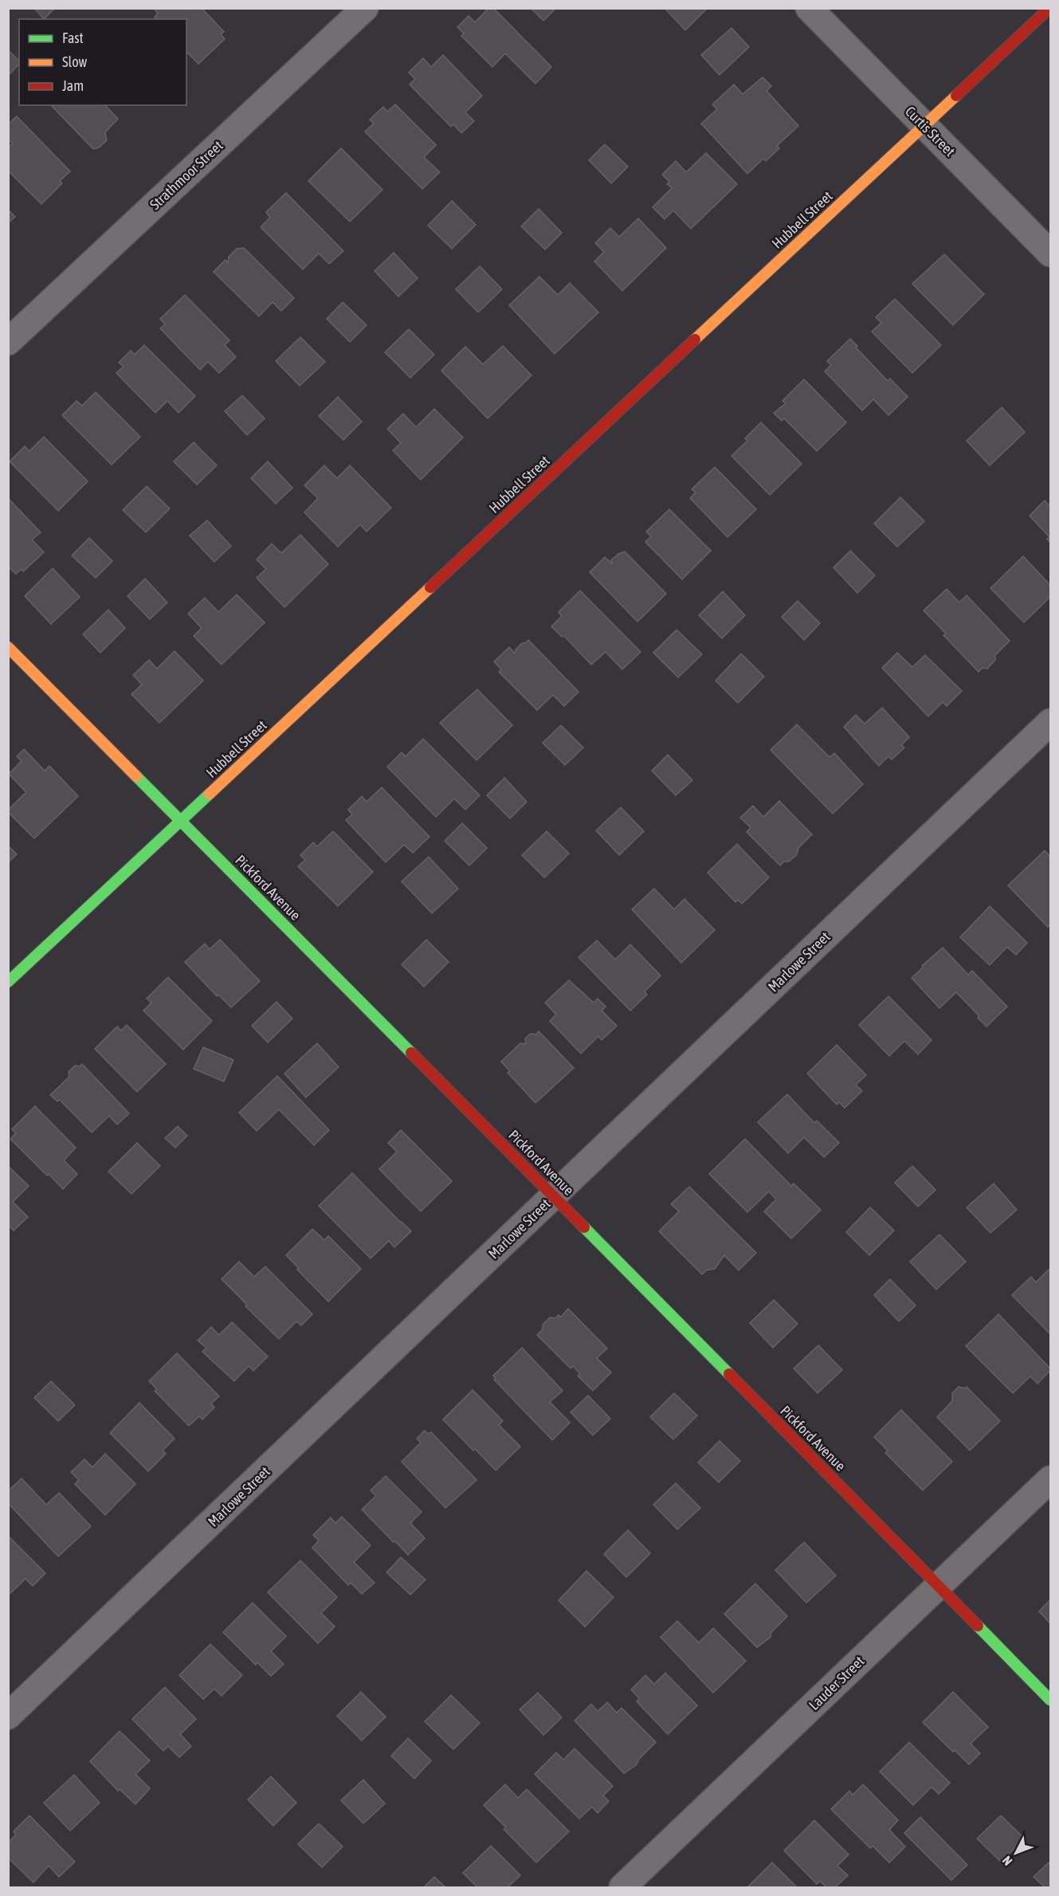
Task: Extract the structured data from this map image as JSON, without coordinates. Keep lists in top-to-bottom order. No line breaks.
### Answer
{"streets":{"street":["Curtis Street","Strathmoor Street","Hubbell Street","Pickford Avenue","Marlowe Street","Lauder Street"]},"crossings":[["Curtis Street","Hubbell Street"],["Hubbell Street","Pickford Avenue"],["Pickford Avenue","Marlowe Street"],["Pickford Avenue","Lauder Street"]],"legend":["Fast","Slow","Jam"],"north":"bottom left"}
